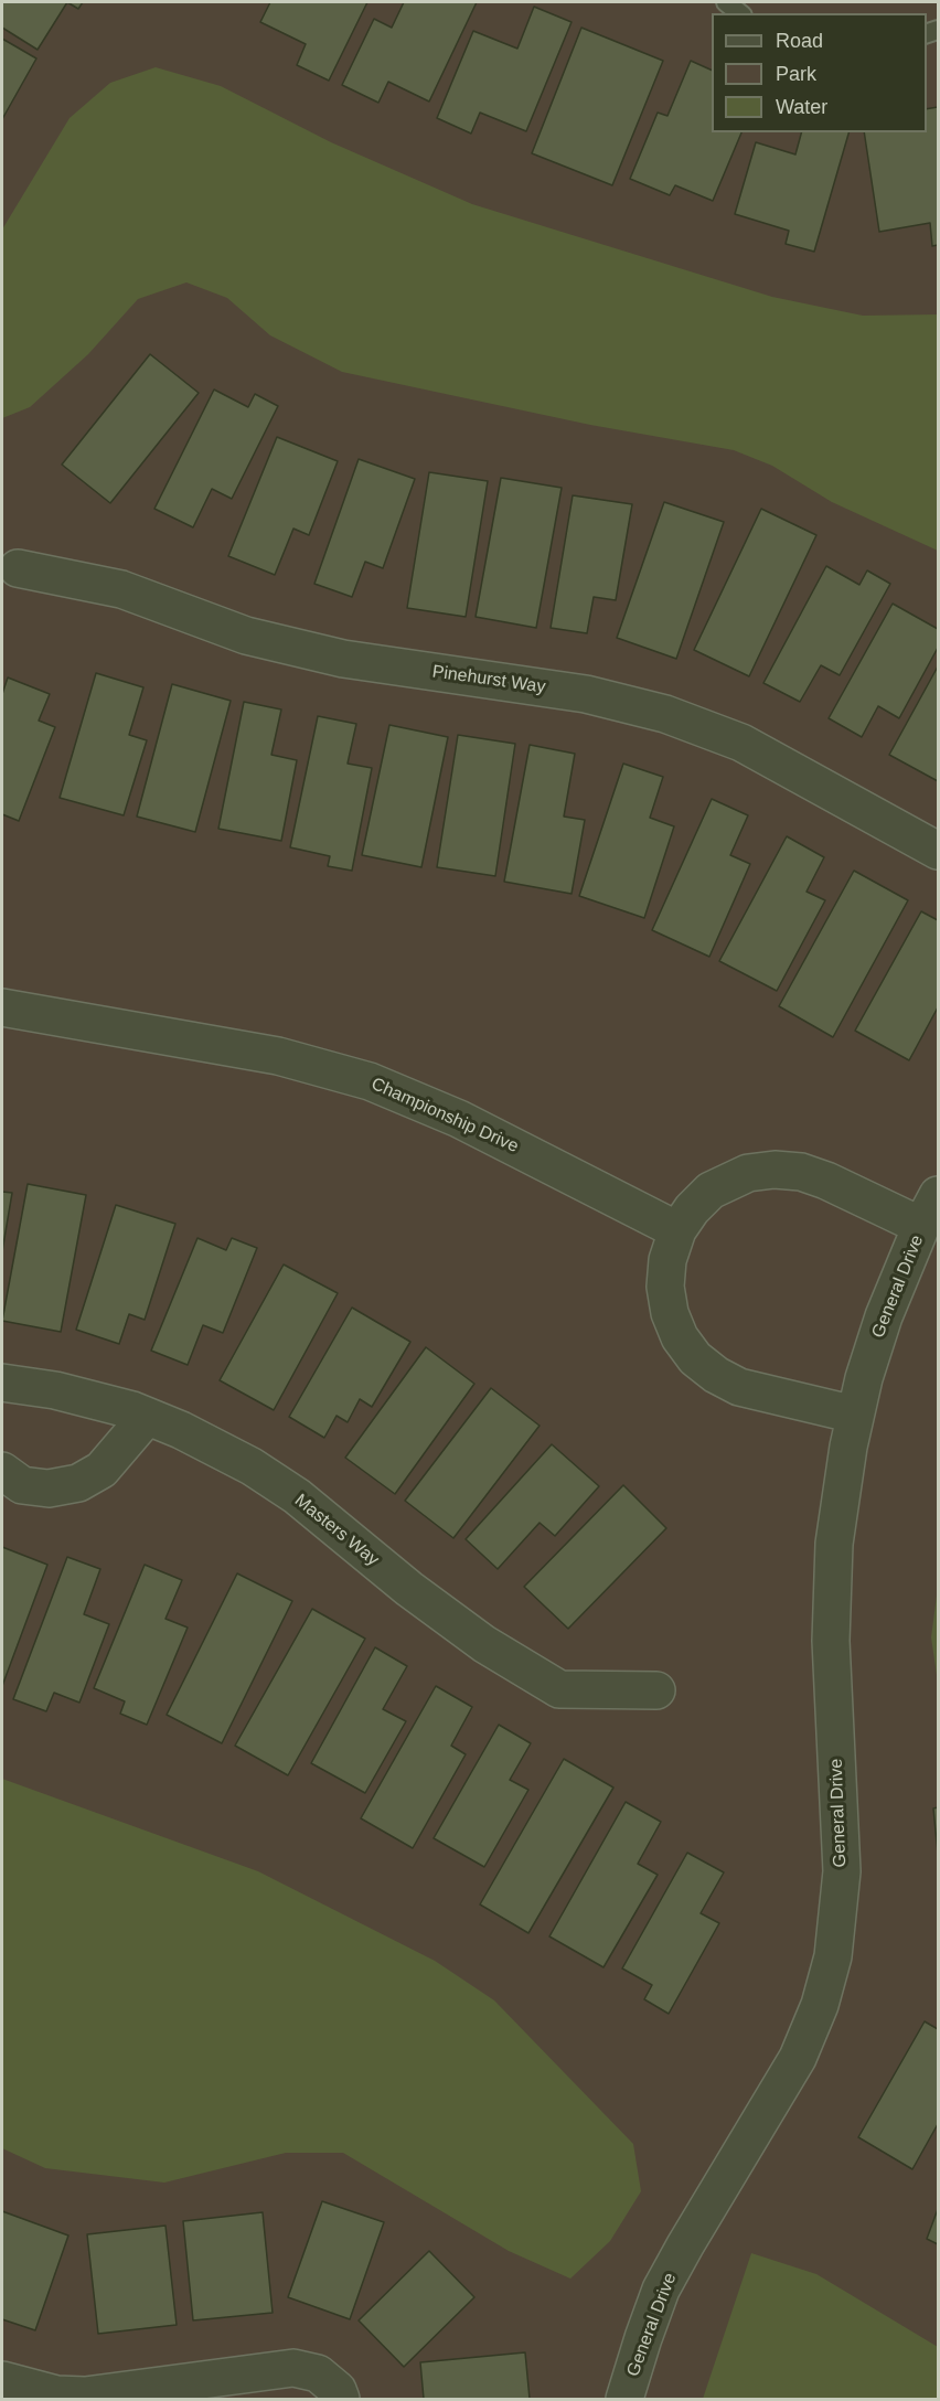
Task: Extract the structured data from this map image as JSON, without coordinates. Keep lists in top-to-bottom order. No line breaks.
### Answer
{"streets":{"street":["Pinehurst Way","Championship Drive","General Drive","Masters Way"]},"legend":["Road","Park","Water"]}
